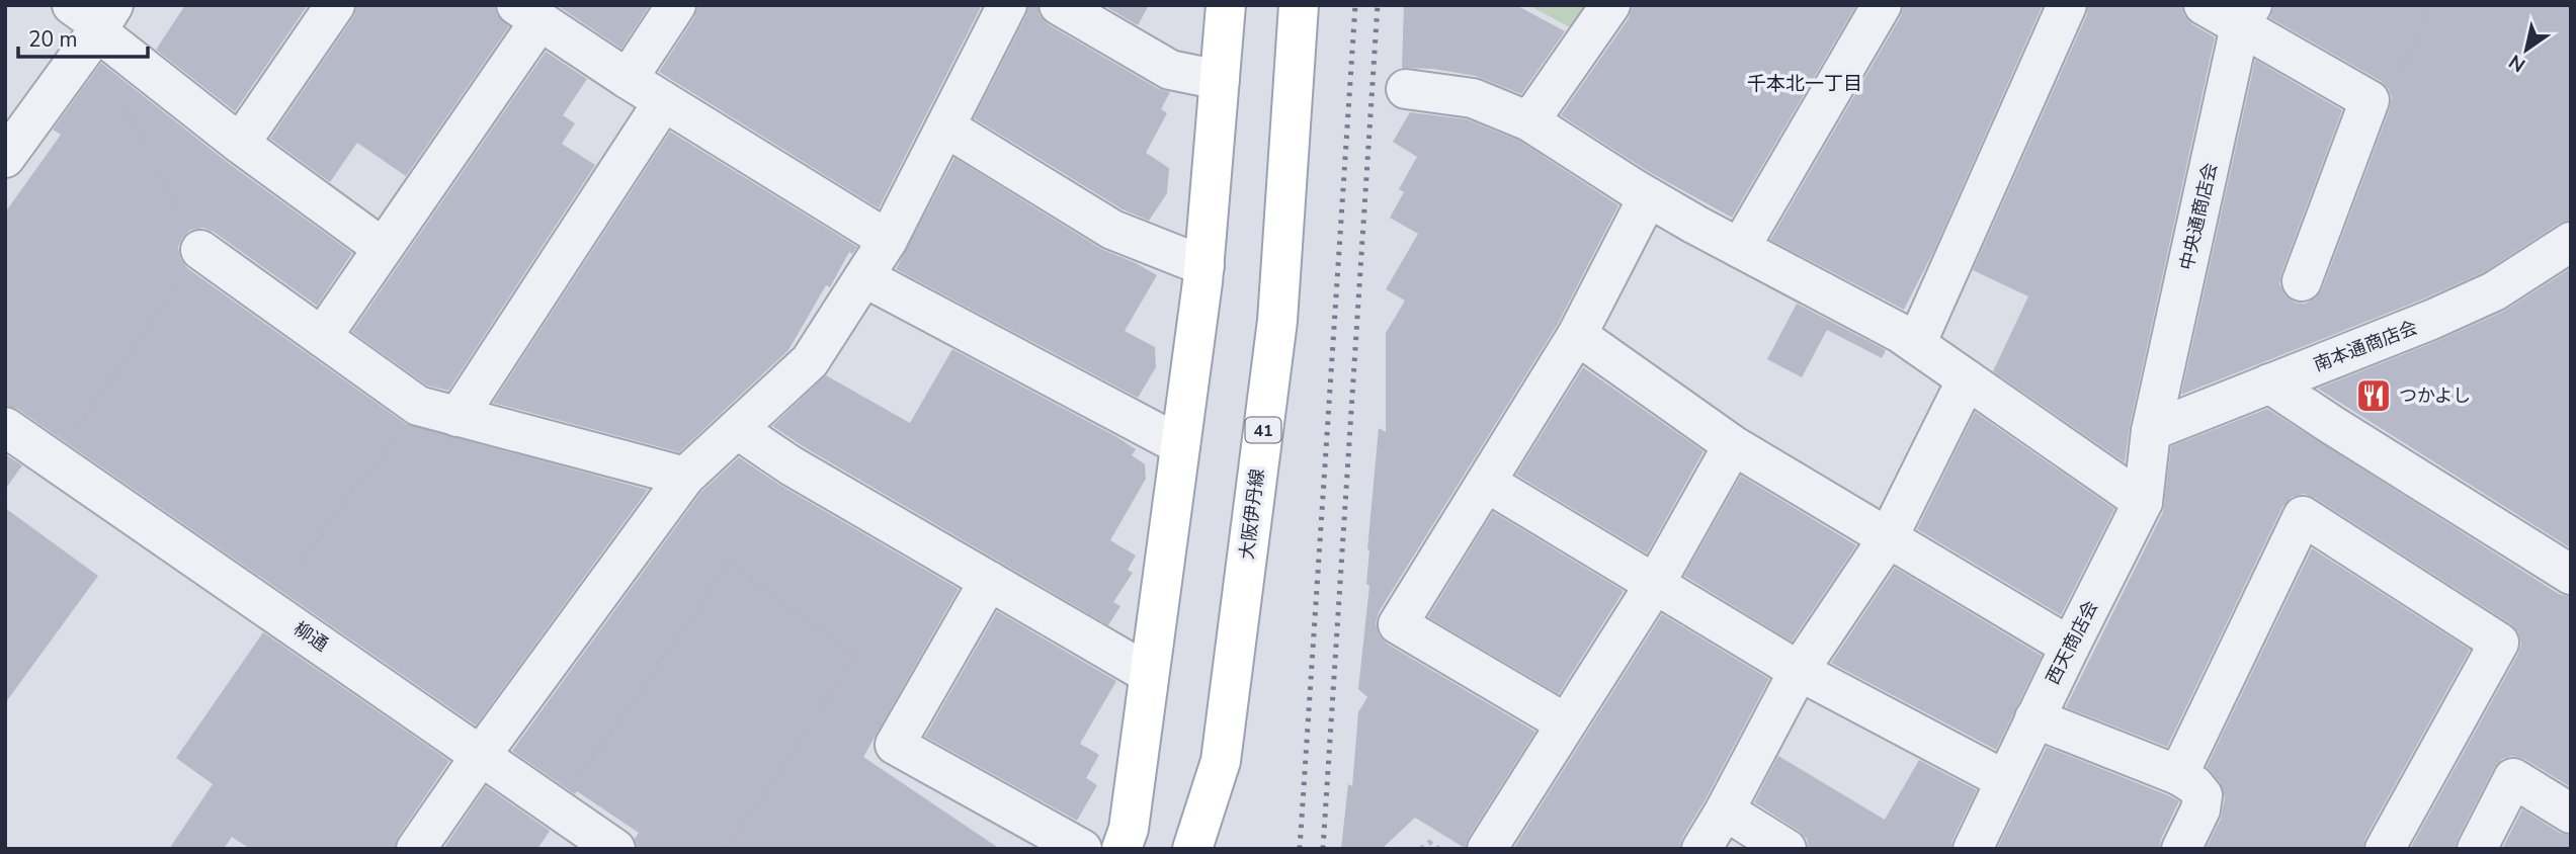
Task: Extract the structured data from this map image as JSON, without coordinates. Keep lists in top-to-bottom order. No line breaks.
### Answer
{"streets":{"main road":["41","大阪伊丹線"],"street":["中央通商店会","南本通商店会","柳通","西天商店会"]},"crossings":[["中央通商店会","南本通商店会"],["中央通商店会","西天商店会"],["南本通商店会","西天商店会"]],"districts":["千本北一丁目"],"places":{"restaurant":["つかよし"]},"scale_bar":"20 m","north":"bottom left"}
